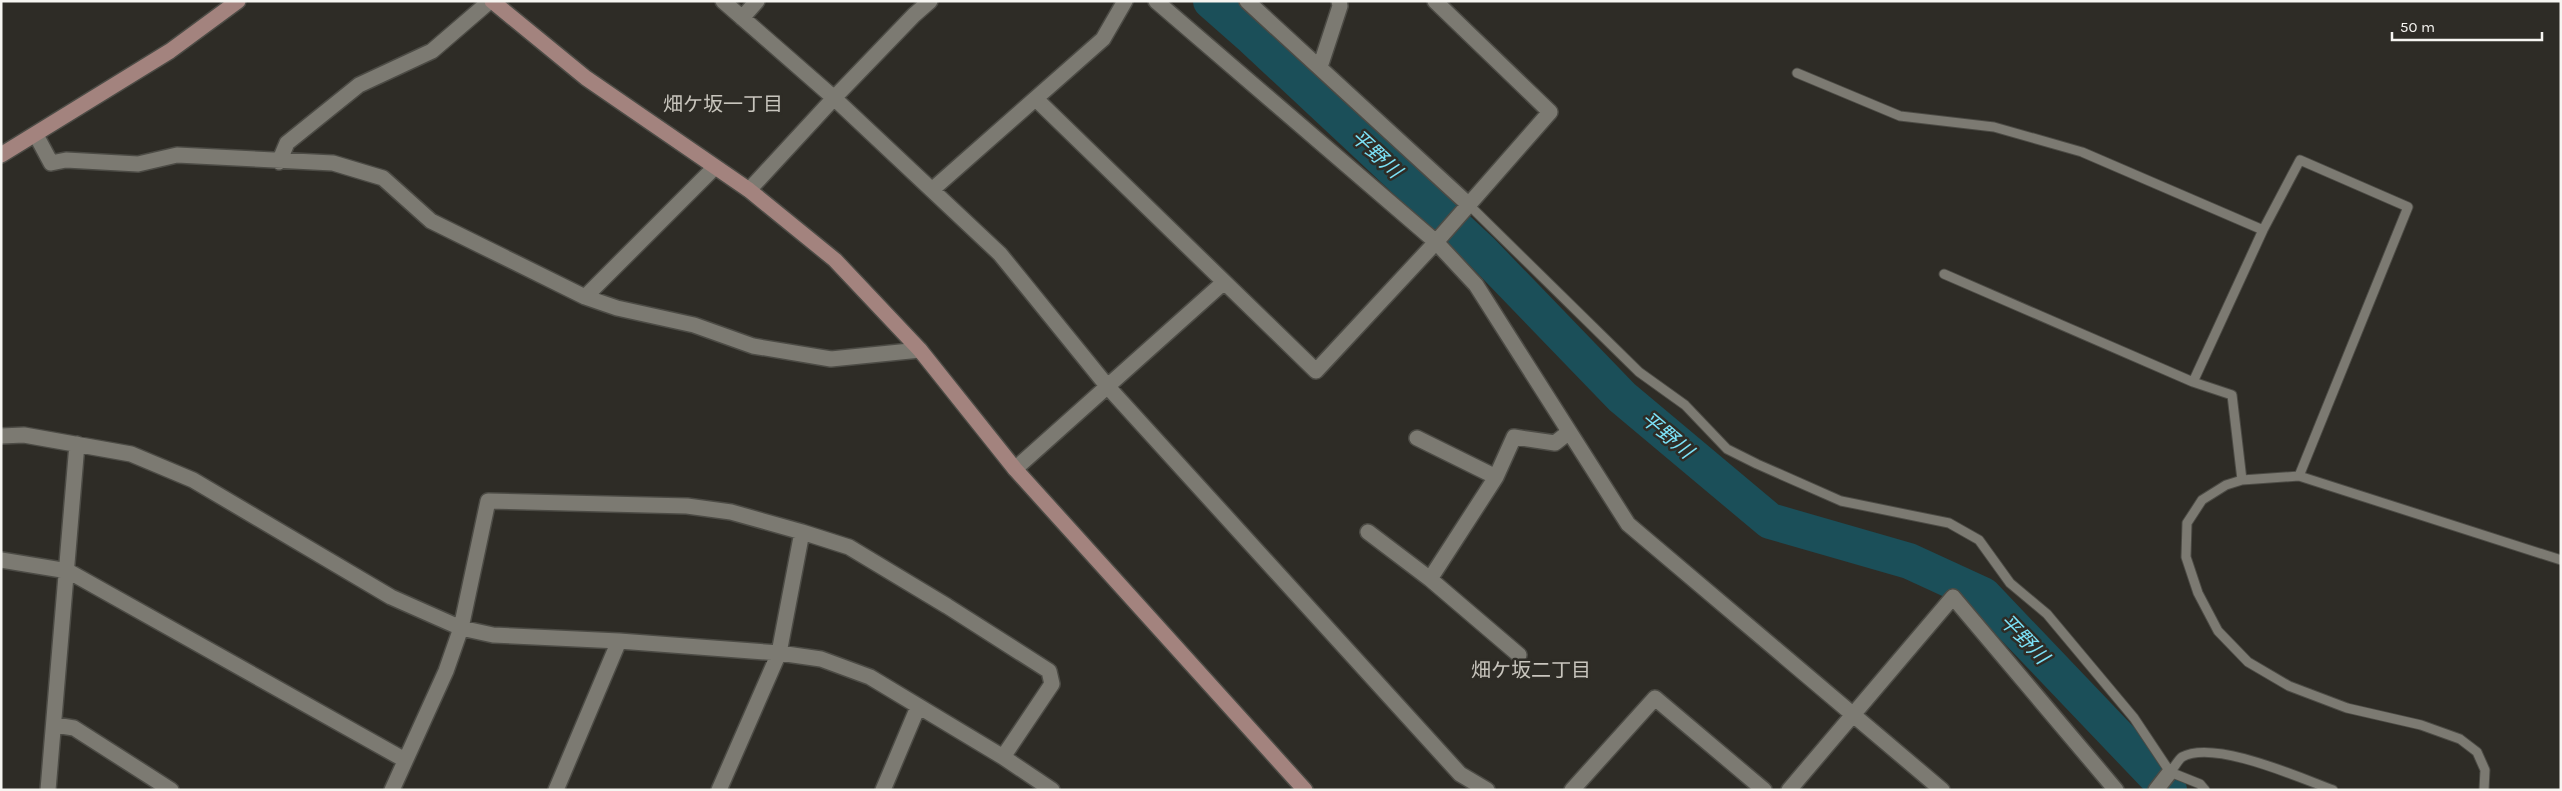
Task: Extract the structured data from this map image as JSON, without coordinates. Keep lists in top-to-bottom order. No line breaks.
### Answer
{"districts":["畑ケ坂一丁目","畑ケ坂二丁目"],"water":["平野川"],"scale_bar":"50 m"}
